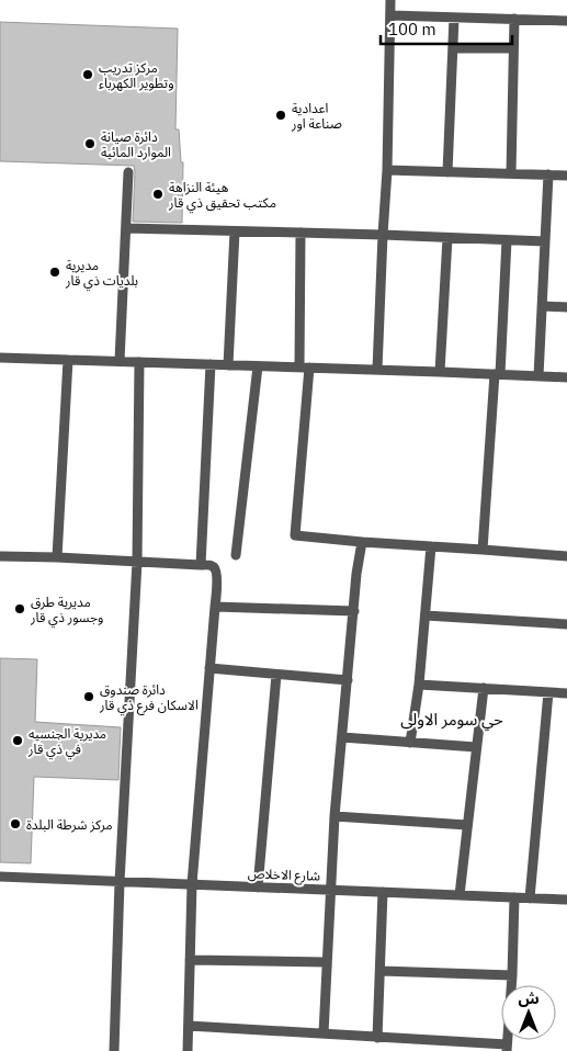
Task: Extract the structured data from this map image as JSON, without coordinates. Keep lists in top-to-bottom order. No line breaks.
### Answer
{"streets":{"street":["شارع الاخلاص"]},"districts":["حي سومر الاولى"],"places":["مركز تدريب وتطوير الكهرباء","اعدادية صناعة اور","دائرة صيانة الموارد المائية","هيئة النزاهة مكتب تحقيق ذي قار","مديرية بلديات ذي قار","مديرية طرق وجسور ذي قار","دائرة صندوق الاسكان فرع ذي قار","مديرية الجنسيه في ذي قار","مركز شرطة البلدة"],"scale_bar":"100 m","north":"top"}
